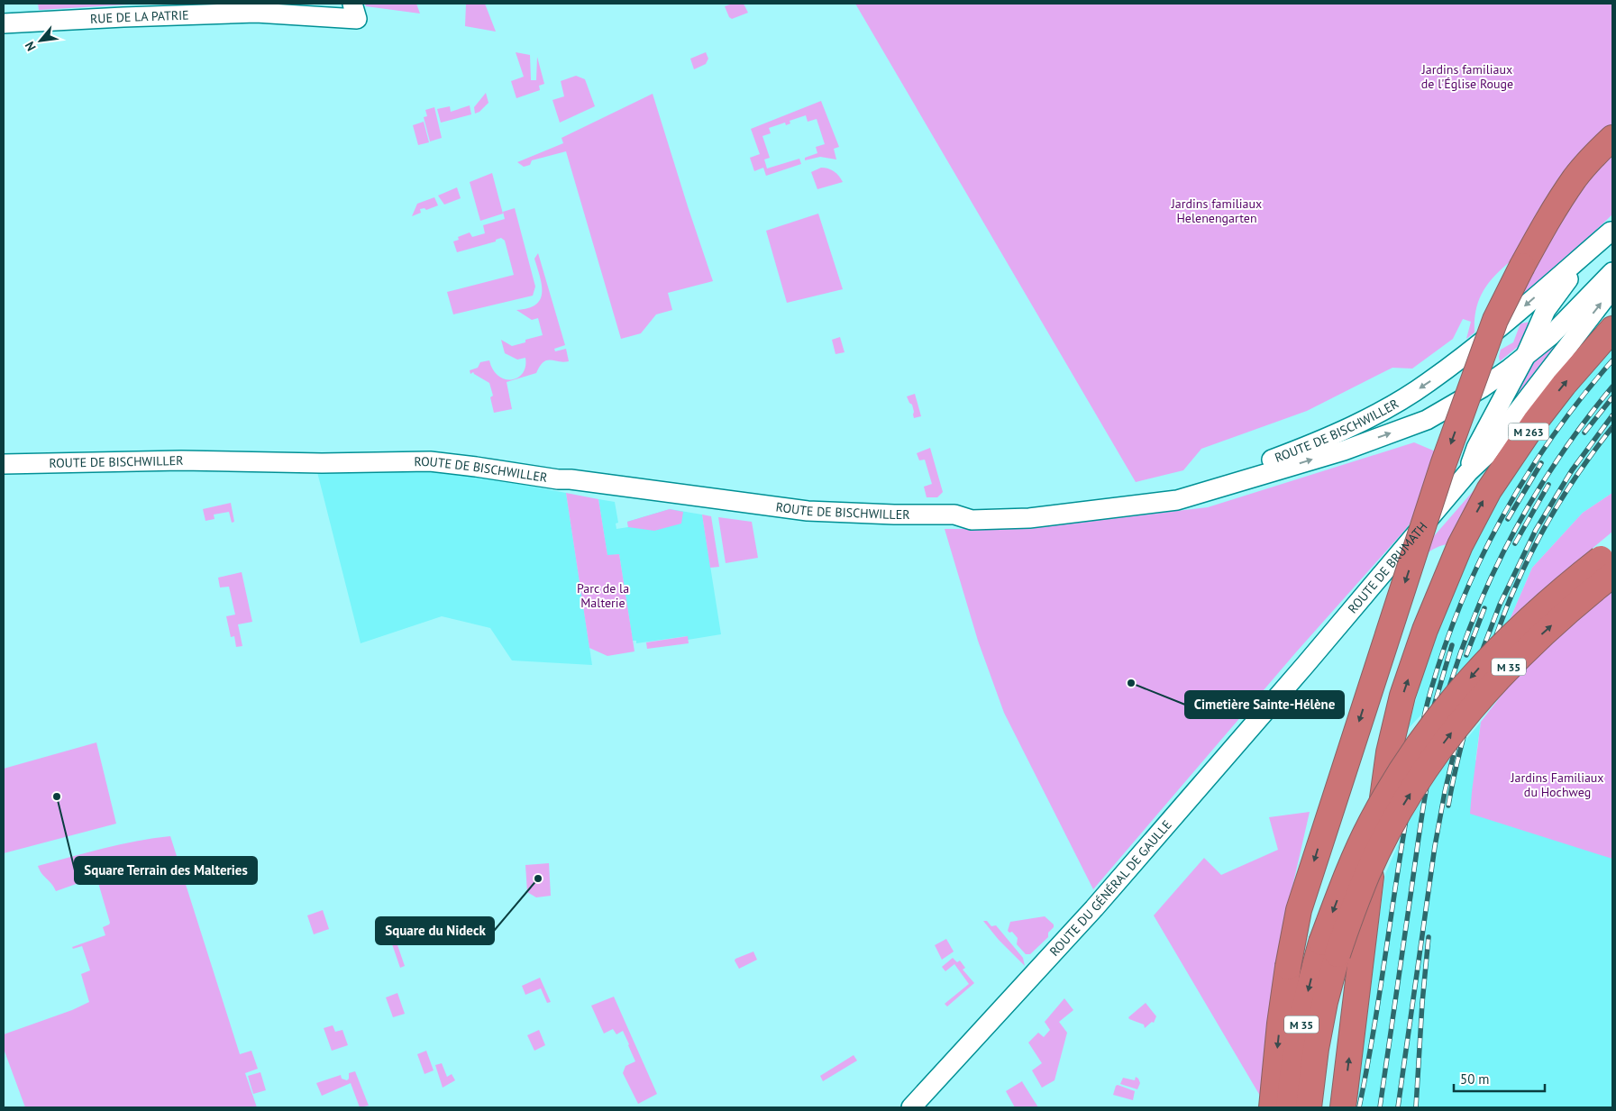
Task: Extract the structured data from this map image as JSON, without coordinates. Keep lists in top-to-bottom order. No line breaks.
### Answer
{"streets":{"highway":["M 263","M 35"],"main road":["RUE DE LA PATRIE","ROUTE DE BISCHWILLER","ROUTE DE BRUMATH","ROUTE DU GÉNÉRAL DE GAULLE"]},"crossings":[["ROUTE DE BISCHWILLER","ROUTE DE BRUMATH"],["ROUTE DE BRUMATH","ROUTE DU GÉNÉRAL DE GAULLE"]],"parks":["Jardins familiaux de l'Église Rouge","Jardins familiaux Helenengarten","Parc de la Malterie","Jardins Familiaux du Hochweg"],"places":["Cimetière Sainte-Hélène","Square Terrain des Malteries","Square du Nideck"],"scale_bar":"50 m","north":"bottom left"}
